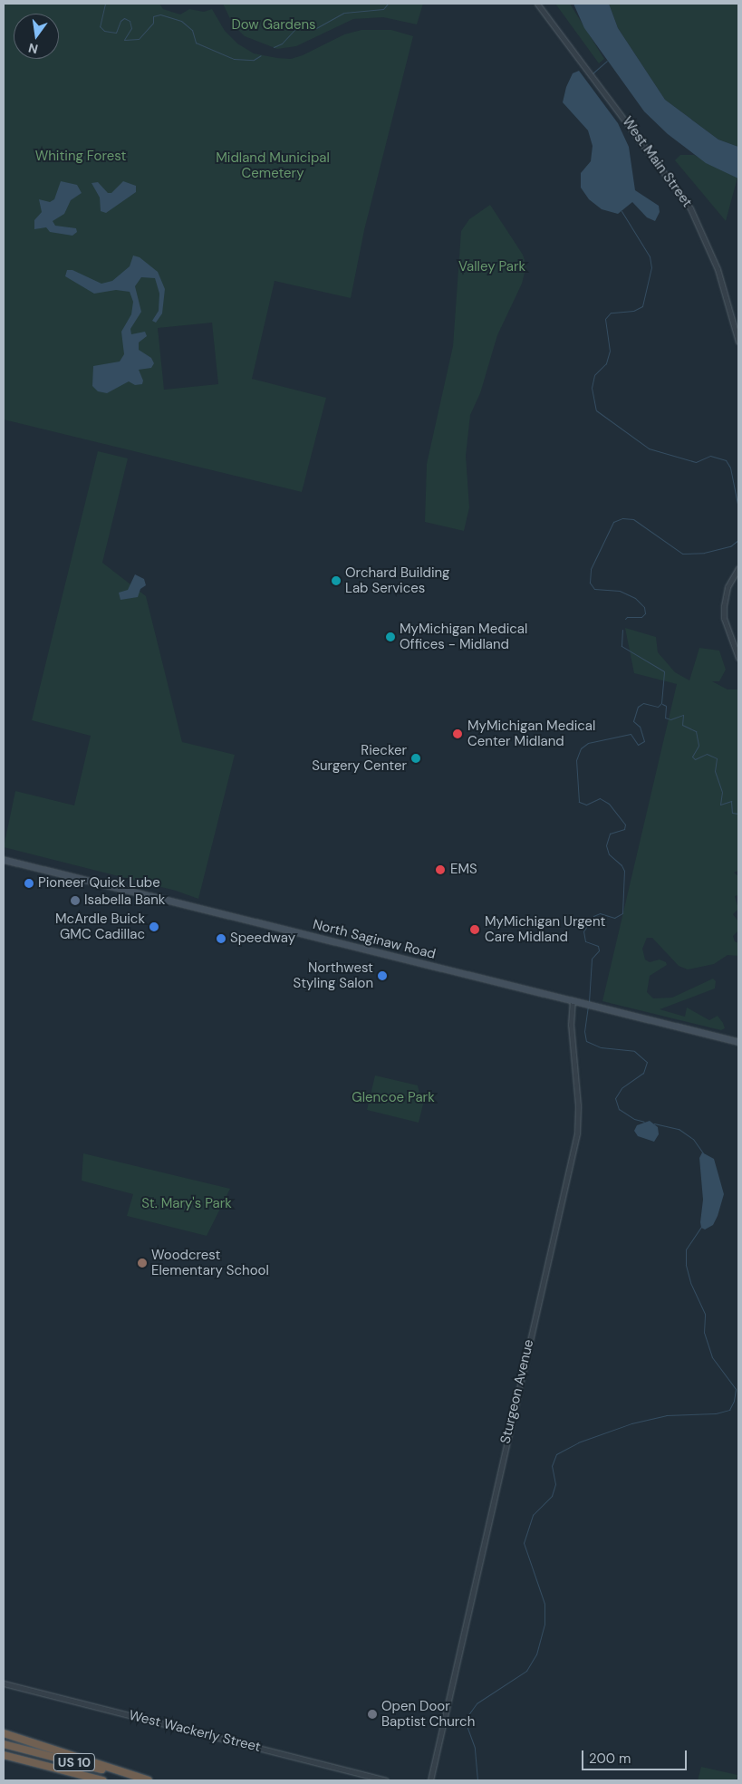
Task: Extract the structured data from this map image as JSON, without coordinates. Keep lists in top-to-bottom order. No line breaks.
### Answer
{"streets":{"highway":["US 10"],"main road":["North Saginaw Road"],"street":["West Main Street","Sturgeon Avenue","West Wackerly Street"]},"crossings":[["North Saginaw Road","Sturgeon Avenue"]],"parks":["Dow Gardens","Whiting Forest","Midland Municipal Cemetery","Valley Park","Glencoe Park","St. Mary's Park"],"places":["Orchard Building Lab Services","MyMichigan Medical Offices - Midland","MyMichigan Medical Center Midland","Riecker Surgery Center","EMS","Pioneer Quick Lube","Isabella Bank","McArdle Buick GMC Cadillac","MyMichigan Urgent Care Midland","Speedway","Northwest Styling Salon","Woodcrest Elementary School","Open Door Baptist Church"],"scale_bar":"200 m","north":"bottom"}
